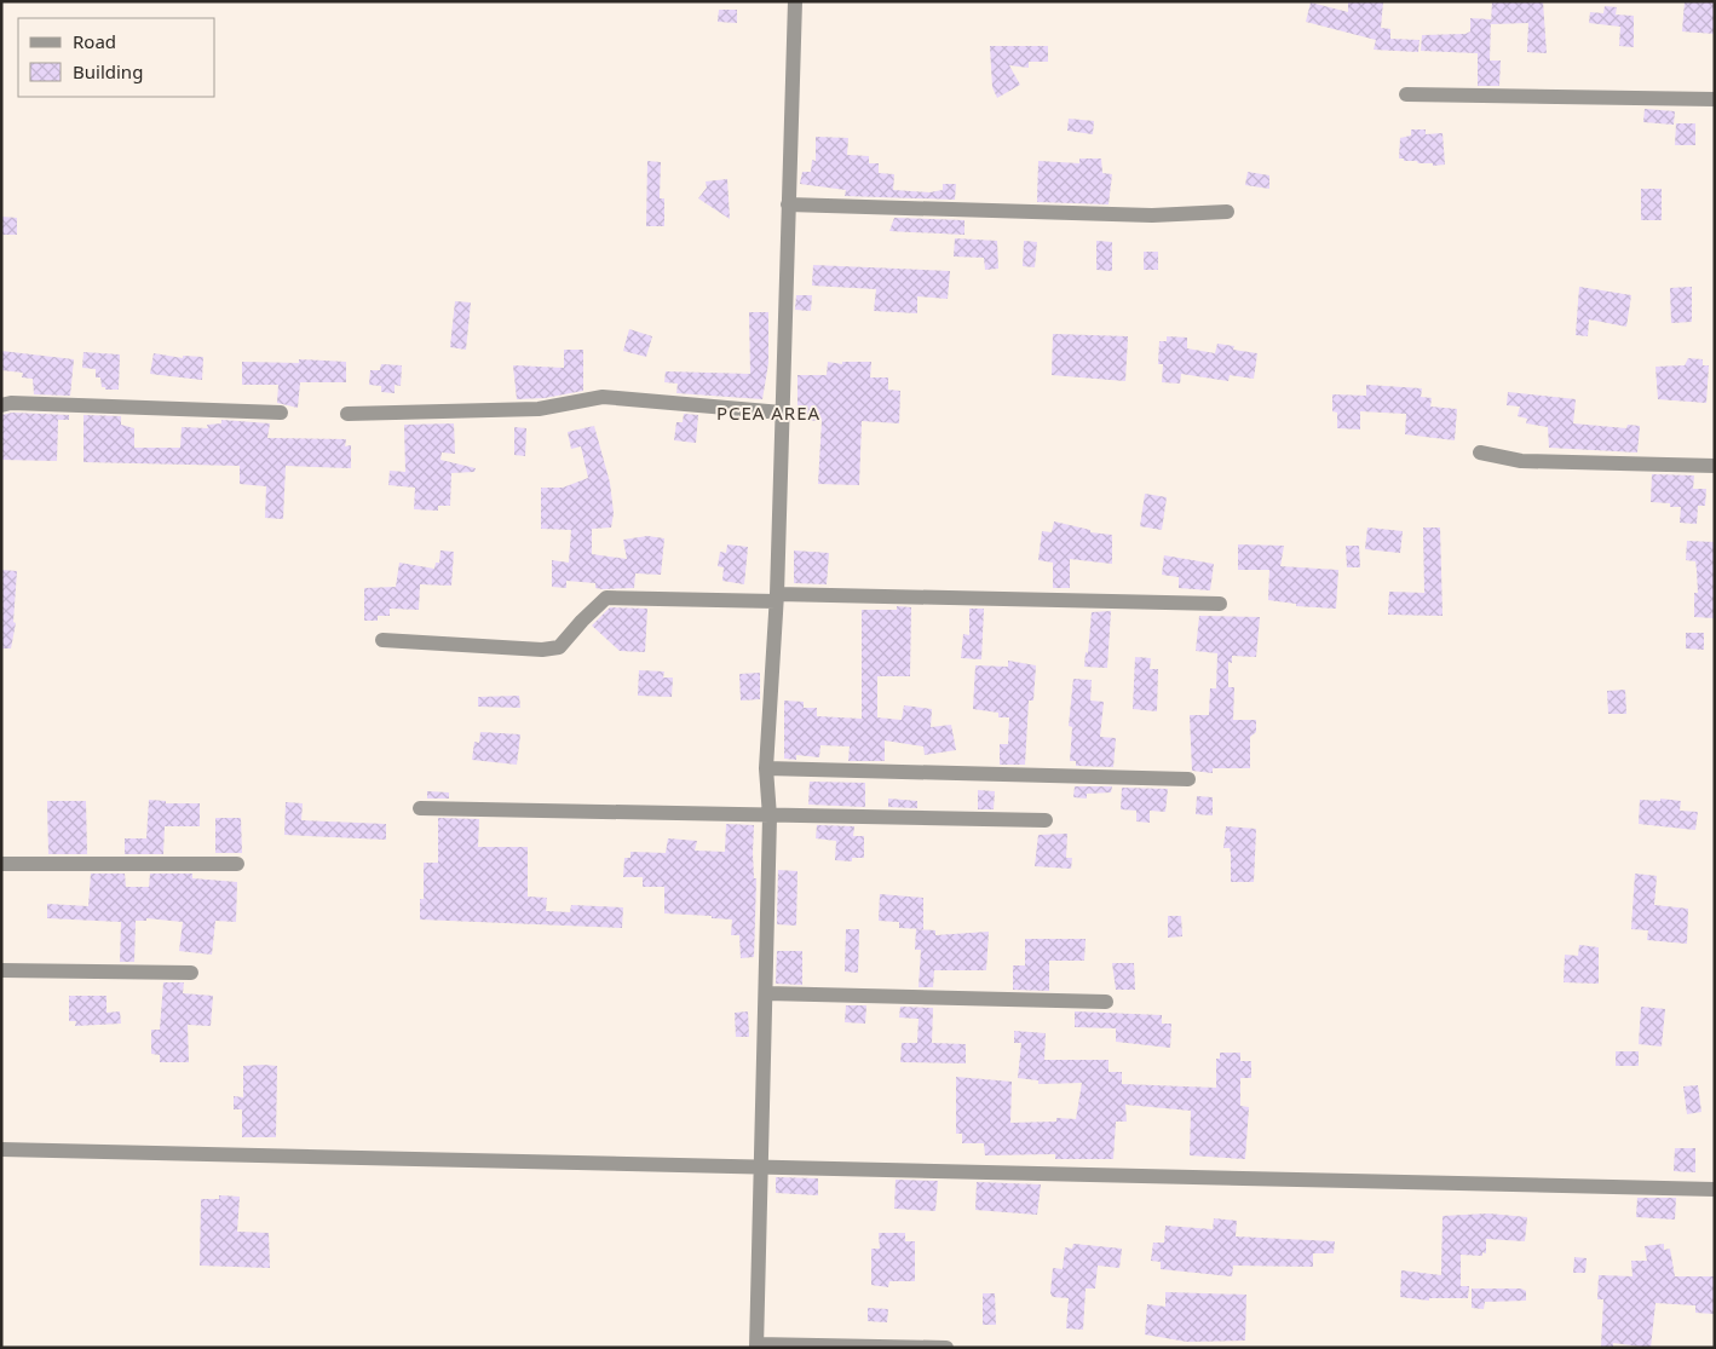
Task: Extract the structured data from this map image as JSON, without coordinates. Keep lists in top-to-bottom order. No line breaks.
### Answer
{"districts":["PCEA AREA"],"legend":["Road","Building"]}
